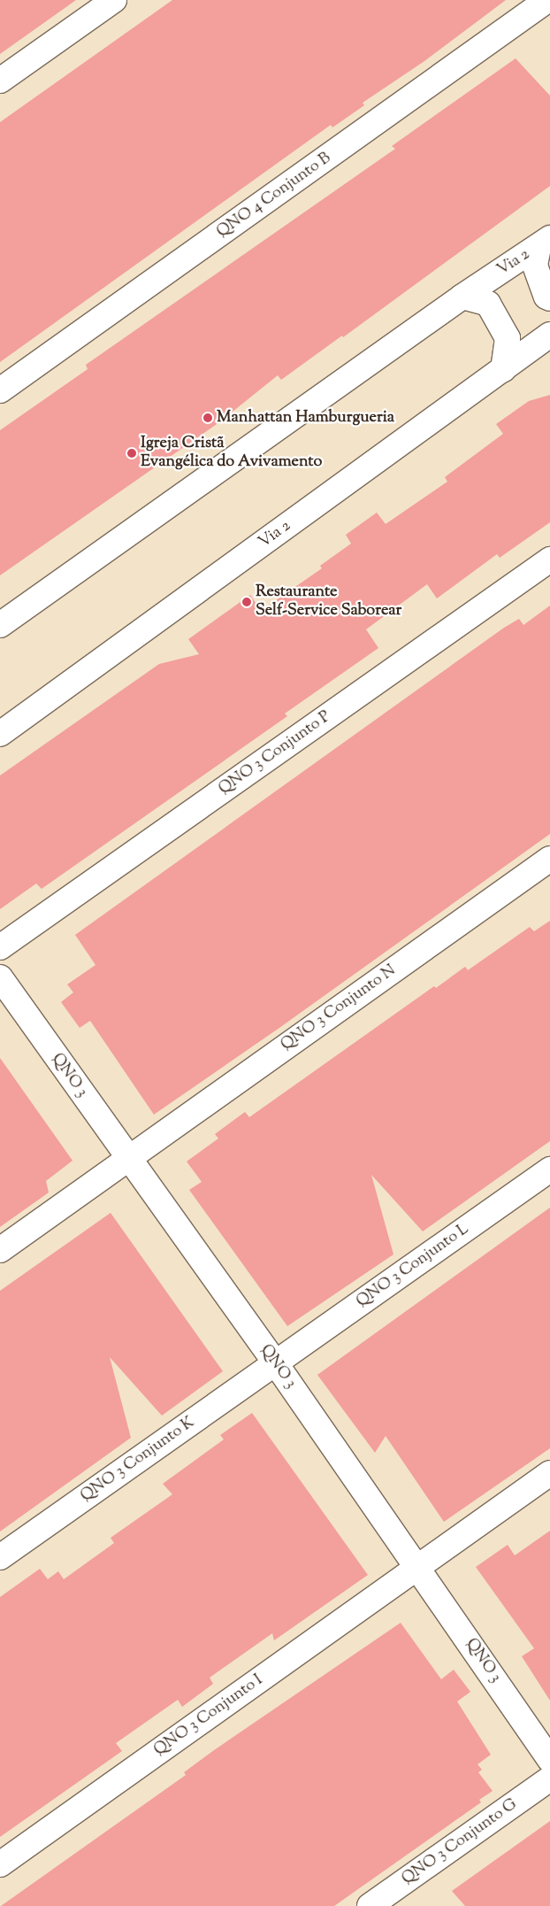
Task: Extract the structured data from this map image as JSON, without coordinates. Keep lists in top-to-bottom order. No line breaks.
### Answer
{"streets":{"street":["QNO 4 Conjunto B","Via 2","QNO 3 Conjunto P","QNO 3 Conjunto N","QNO 3","QNO 3 Conjunto L","QNO 3 Conjunto K","QNO 3 Conjunto I","QNO 3 Conjunto G"]},"crossings":[["QNO 3 Conjunto N","QNO 3"],["QNO 3","QNO 3 Conjunto L"],["QNO 3","QNO 3 Conjunto K"],["QNO 3","QNO 3 Conjunto I"],["QNO 3 Conjunto L","QNO 3 Conjunto K"]],"places":["Manhattan Hamburgueria","Igreja Cristã Evangélica do Avivamento","Restaurante Self-Service Saborear"]}
